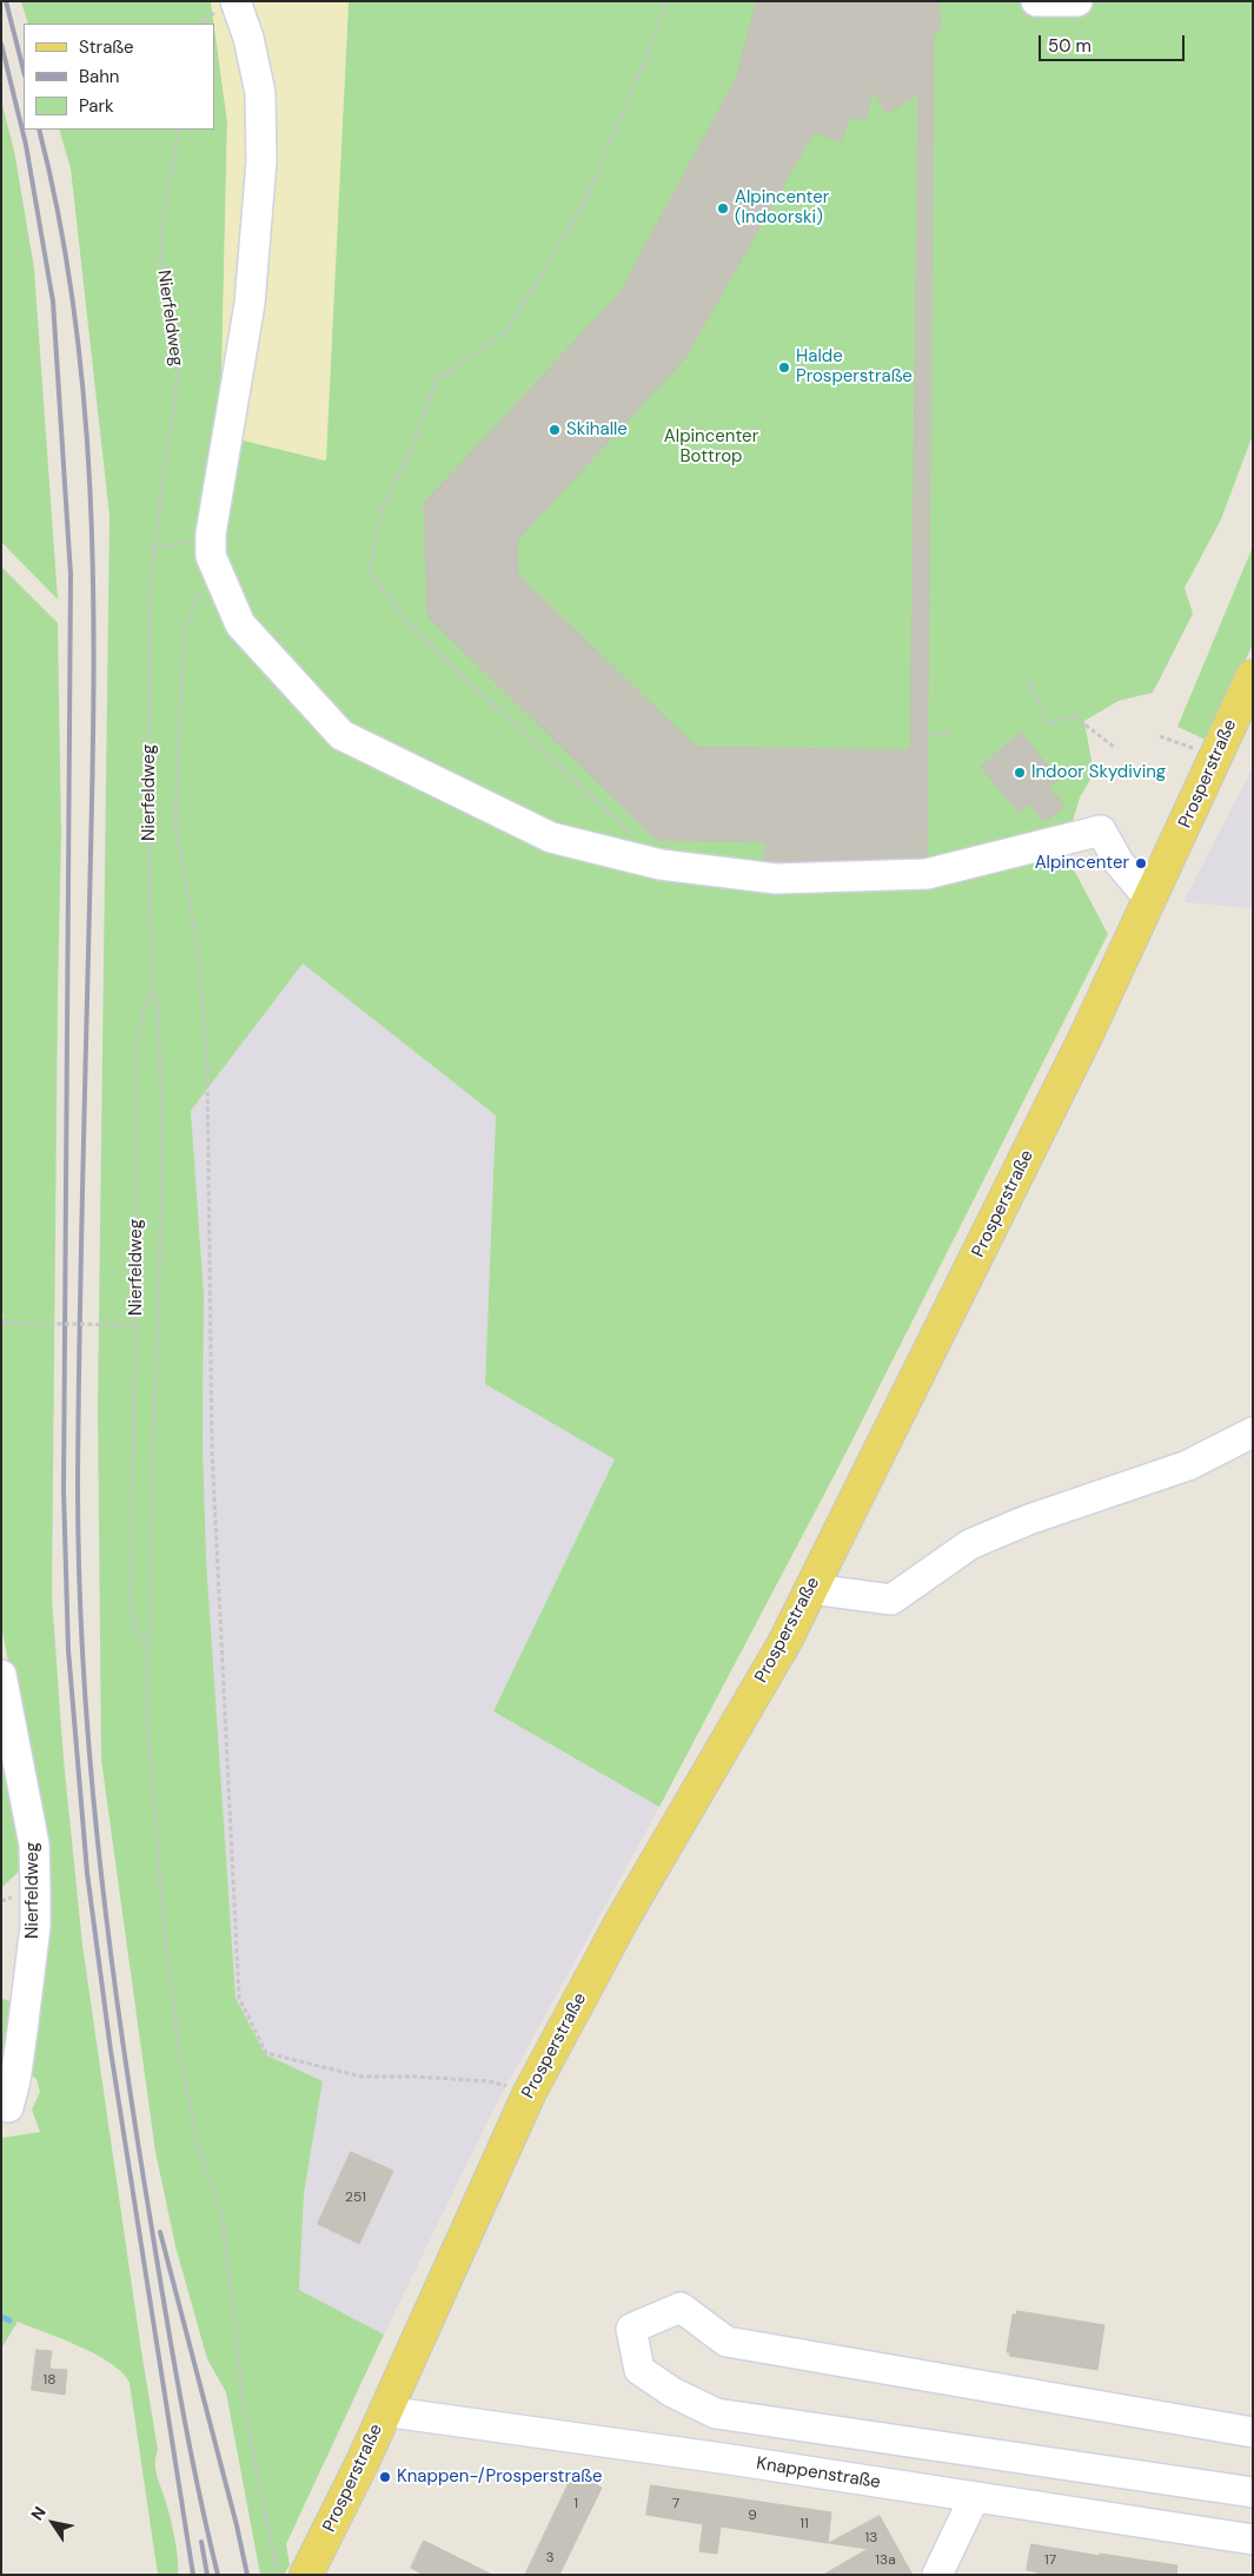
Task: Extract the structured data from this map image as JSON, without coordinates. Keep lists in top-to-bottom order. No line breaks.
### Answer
{"streets":{"main road":["Prosperstraße"],"street":["Nierfeldweg","Knappenstraße"]},"crossings":[["Prosperstraße","Knappenstraße"]],"parks":["Alpincenter Bottrop"],"places":["Alpincenter (Indoorski)","Halde Prosperstraße","Skihalle","Indoor Skydiving","Alpincenter","Knappen-/Prosperstraße"],"house_numbers":["251","18","1","7","9","11","13","3","13a","17"],"legend":["Straße","Bahn","Park"],"scale_bar":"50 m","north":"top left"}
